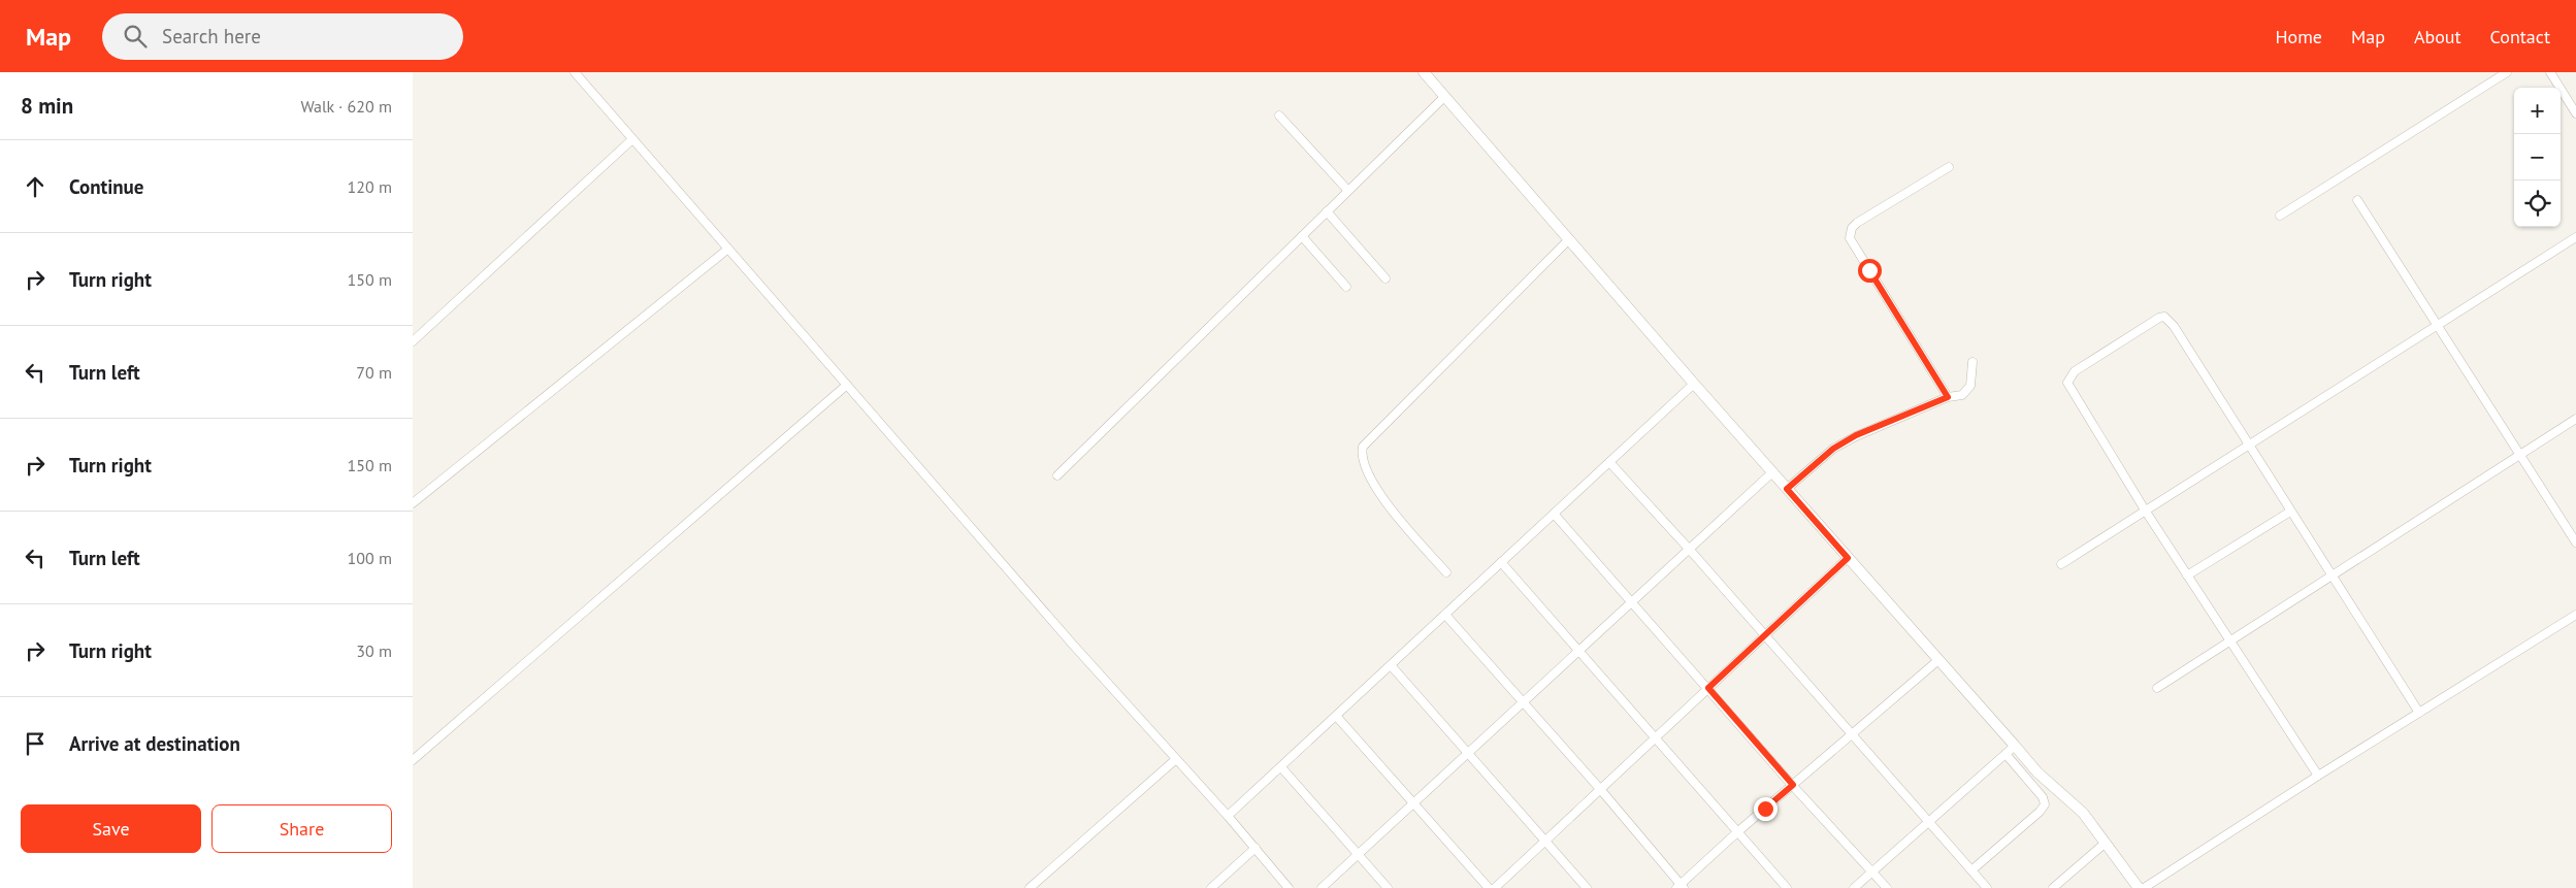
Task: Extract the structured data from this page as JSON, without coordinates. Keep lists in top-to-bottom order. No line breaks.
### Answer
{"page":{"header":"Map","search":"Search here","nav":["Home","Map","About","Contact"],"heading":["8 min","Walk · 620 m"],"map_buttons":["+","−"],"list":[["Continue","120 m"],["Turn right","150 m"],["Turn left","70 m"],["Turn right","150 m"],["Turn left","100 m"],["Turn right","30 m"],"Arrive at destination"],"buttons":["Save","Share"]}}
